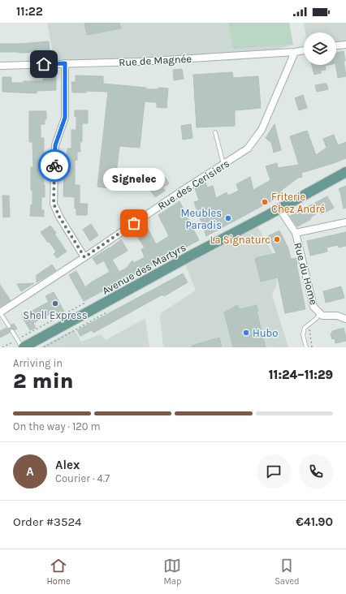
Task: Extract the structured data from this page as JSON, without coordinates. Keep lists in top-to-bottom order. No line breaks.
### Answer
{"streets":{"main road":["Avenue des Martyrs"],"street":["Rue de Magnée","Rue des Cerisiers","Rue du Home"]},"crossings":[["Rue de Magnée","Rue des Cerisiers"],["Avenue des Martyrs","Rue du Home"]],"places":["Friterie Chez André","Meubles Paradis","Signelec","La Signaturc","Shell Express","Hubo"],"page":{"status":"11:22","bubble":"Signelec","heading":["2 min","Arriving in","11:24–11:29"],"panel":["Alex","Courier · 4.7","Order #3524","€41.90"],"bar":"On the way · 120 m","round":"A","tabs":["Home","Map","Saved"]}}
